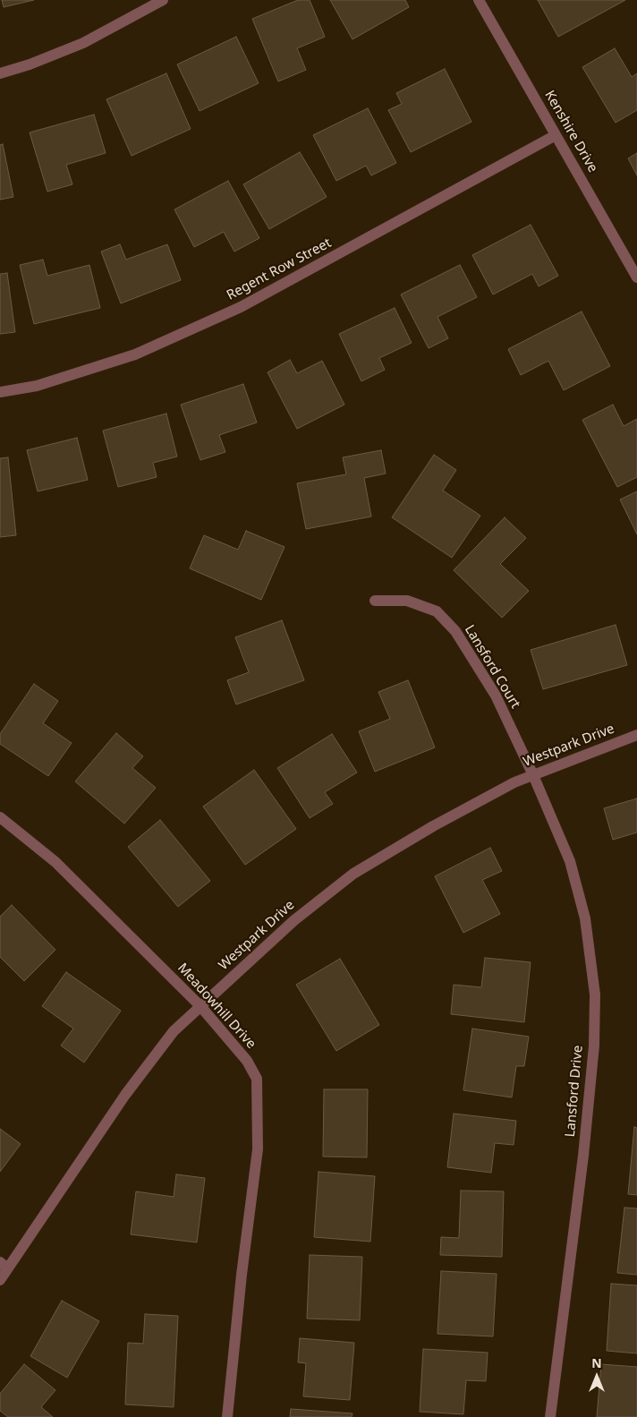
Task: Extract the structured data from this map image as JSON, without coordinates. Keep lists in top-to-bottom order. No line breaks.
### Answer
{"streets":{"street":["Kenshire Drive","Regent Row Street","Lansford Court","Westpark Drive","Meadowhill Drive","Lansford Drive"]},"crossings":[["Kenshire Drive","Regent Row Street"],["Lansford Court","Westpark Drive"],["Lansford Court","Lansford Drive"],["Westpark Drive","Meadowhill Drive"],["Westpark Drive","Lansford Drive"]],"north":"top"}
